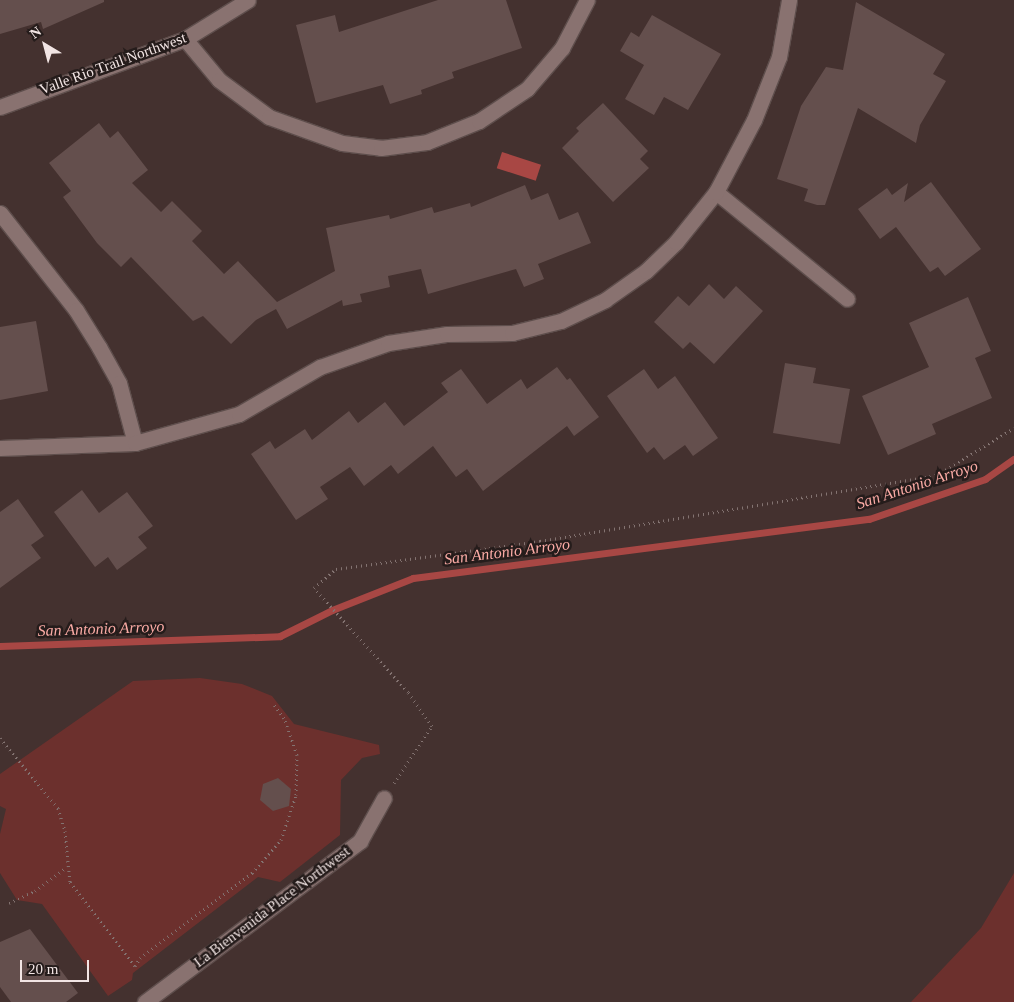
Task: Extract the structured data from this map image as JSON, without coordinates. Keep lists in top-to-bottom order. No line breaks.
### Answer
{"streets":{"street":["Valle Rio Trail Northwest","La Bienvenida Place Northwest"]},"water":["San Antonio Arroyo"],"scale_bar":"20 m","north":"top left"}
